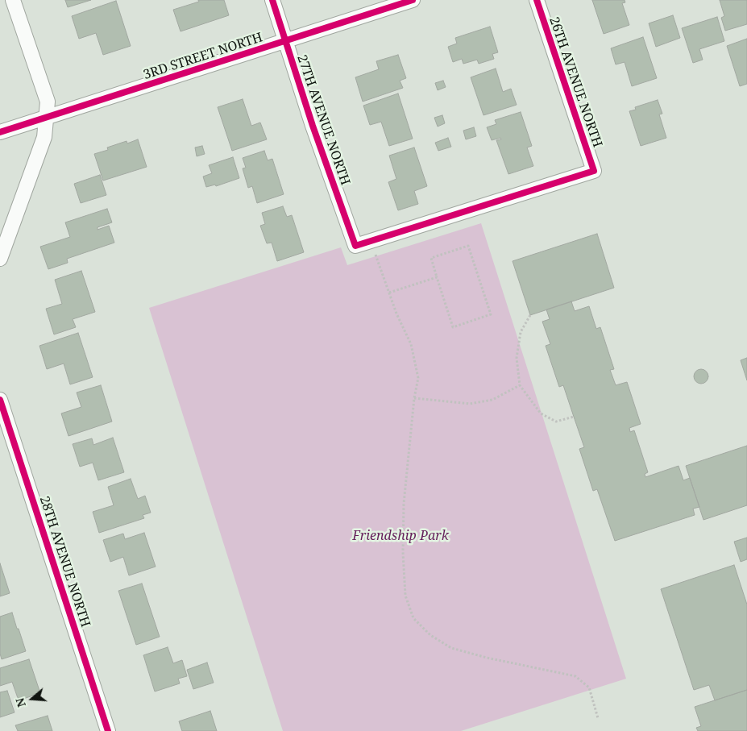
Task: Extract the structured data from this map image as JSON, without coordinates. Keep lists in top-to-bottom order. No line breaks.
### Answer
{"streets":{"street":["3RD STREET NORTH","26TH AVENUE NORTH","27TH AVENUE NORTH","28TH AVENUE NORTH"]},"crossings":[["3RD STREET NORTH","27TH AVENUE NORTH"],["26TH AVENUE NORTH","27TH AVENUE NORTH"]],"parks":["Friendship Park"],"north":"left"}
